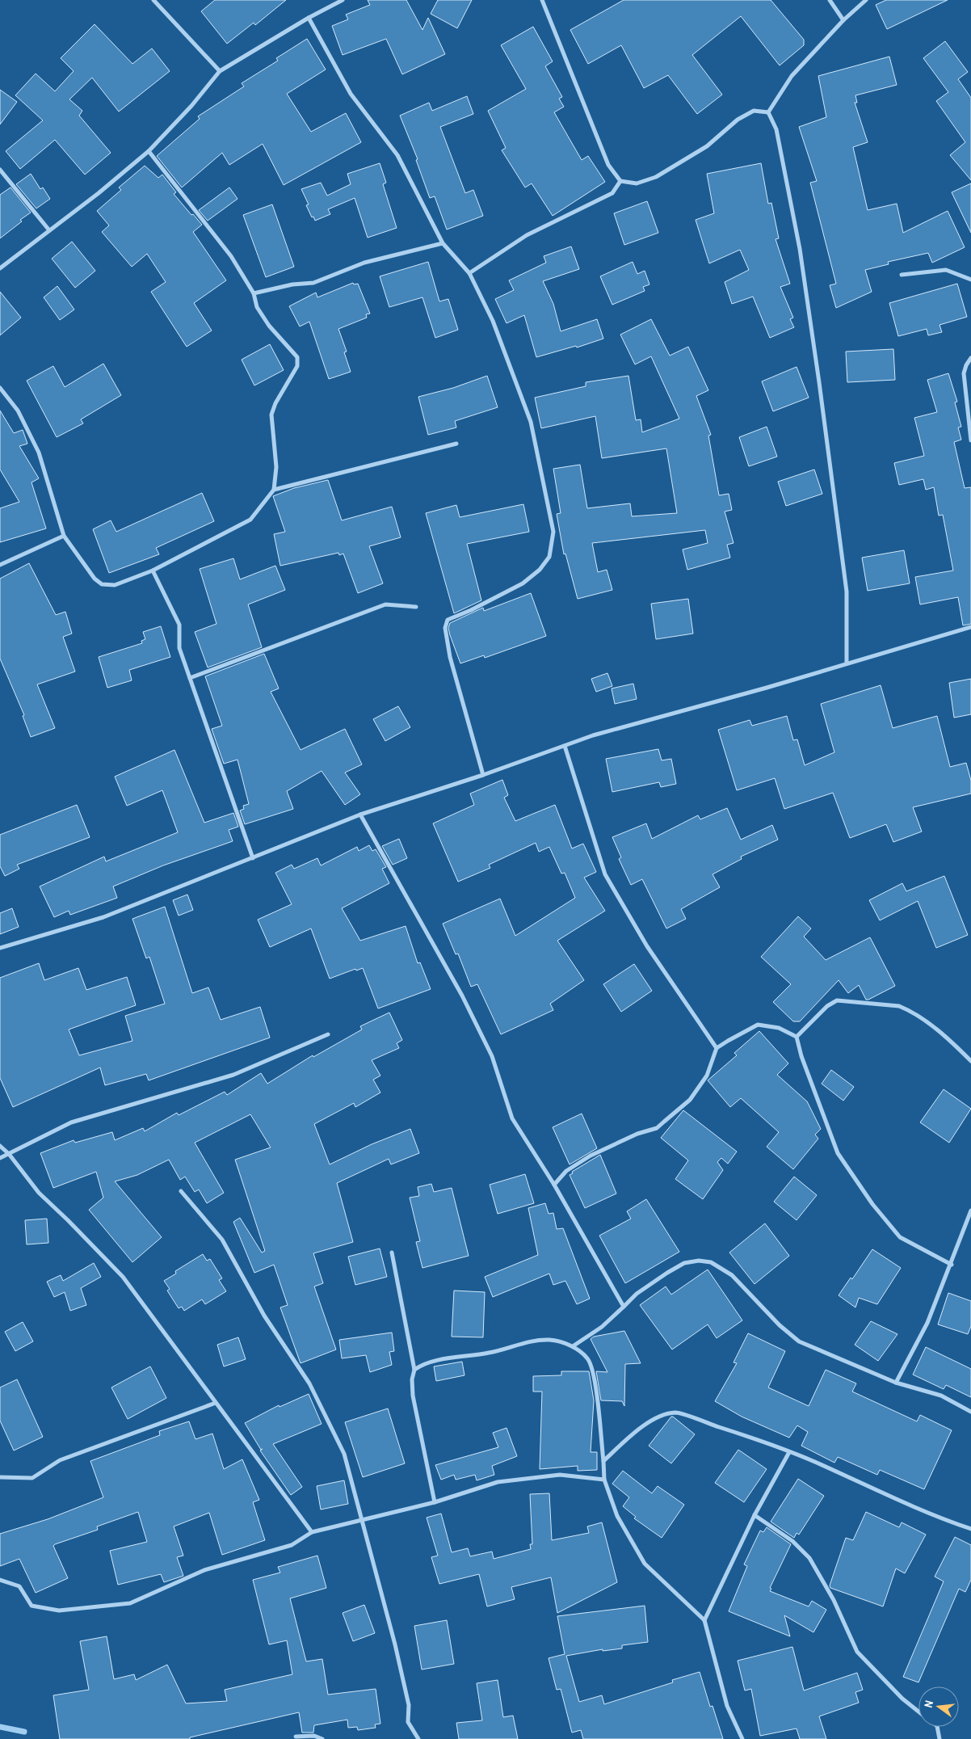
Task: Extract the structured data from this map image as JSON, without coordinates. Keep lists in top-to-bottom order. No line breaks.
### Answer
{"north":"left"}
